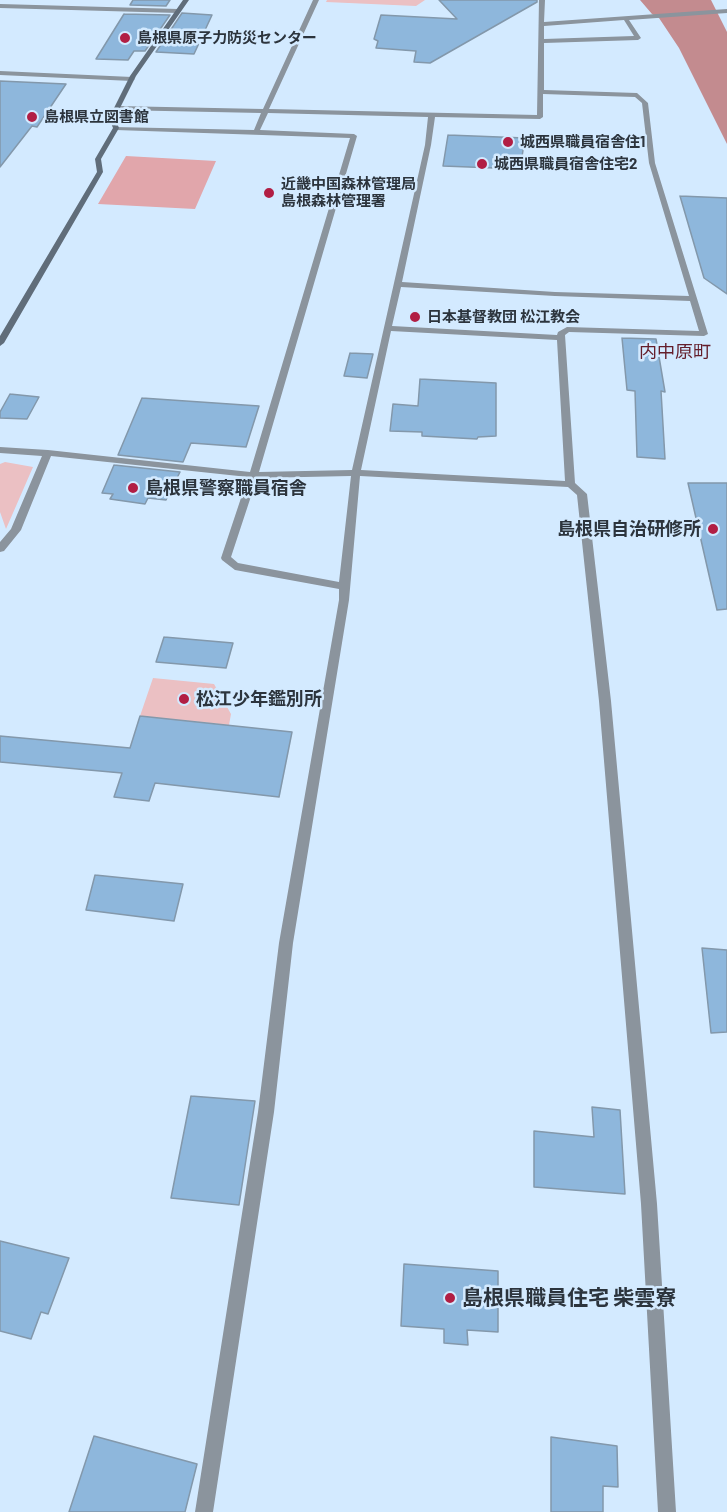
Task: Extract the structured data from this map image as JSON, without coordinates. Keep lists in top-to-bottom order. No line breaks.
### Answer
{"districts":["内中原町"],"places":["島根県原子力防災センター","島根県立図書館","城西県職員宿舎住1","城西県職員宿舎住宅2","近畿中国森林管理局 島根森林管理署","日本基督教団 松江教会","島根県警察職員宿舎","島根県自治研修所","松江少年鑑別所","島根県職員住宅 柴雲寮"]}
